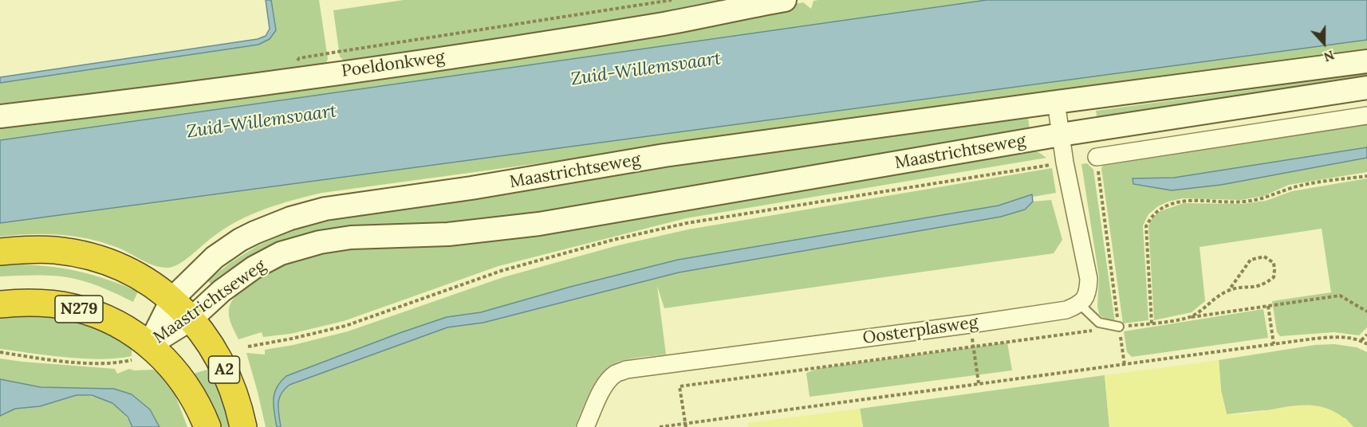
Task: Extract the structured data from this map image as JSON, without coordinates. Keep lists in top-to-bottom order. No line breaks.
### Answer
{"streets":{"highway":["N279","A2"],"main road":["Poeldonkweg","Maastrichtseweg"],"street":["Oosterplasweg"]},"crossings":[["Maastrichtseweg","N279"],["Maastrichtseweg","A2"],["N279","A2"]],"water":["Zuid-Willemsvaart"],"north":"bottom"}
